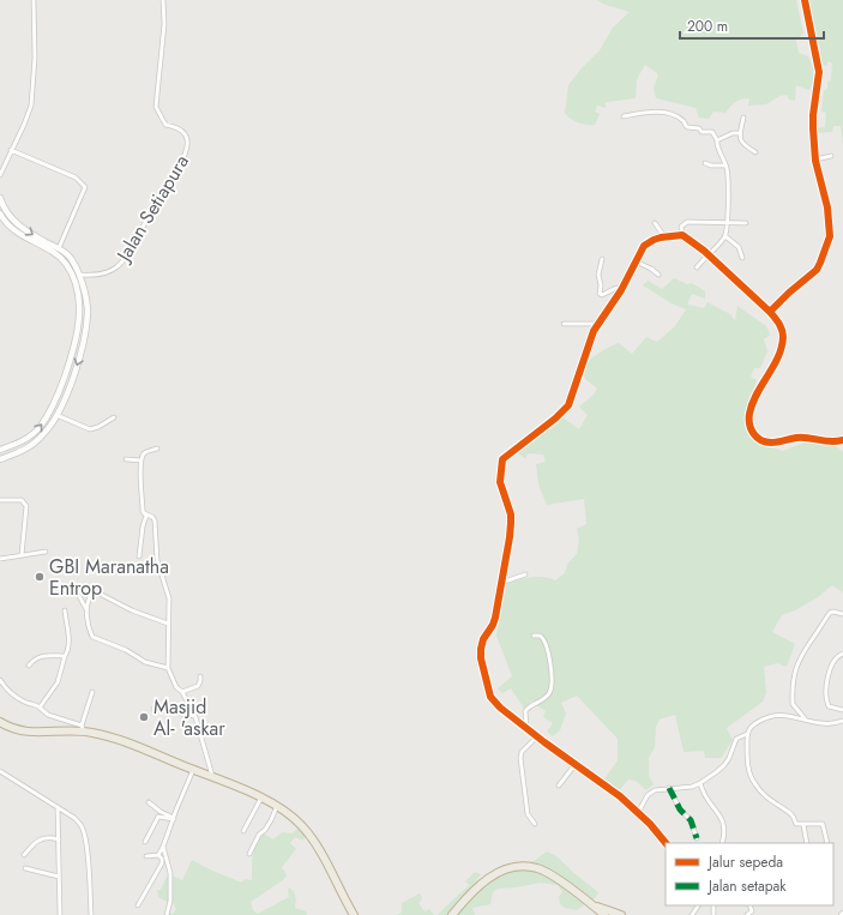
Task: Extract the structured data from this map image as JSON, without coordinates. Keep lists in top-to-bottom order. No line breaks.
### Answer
{"streets":{"street":["Jalan Setiapura"]},"places":["GBI Maranatha Entrop","Masjid Al- 'askar"],"legend":["Jalur sepeda","Jalan setapak"],"scale_bar":"200 m"}
